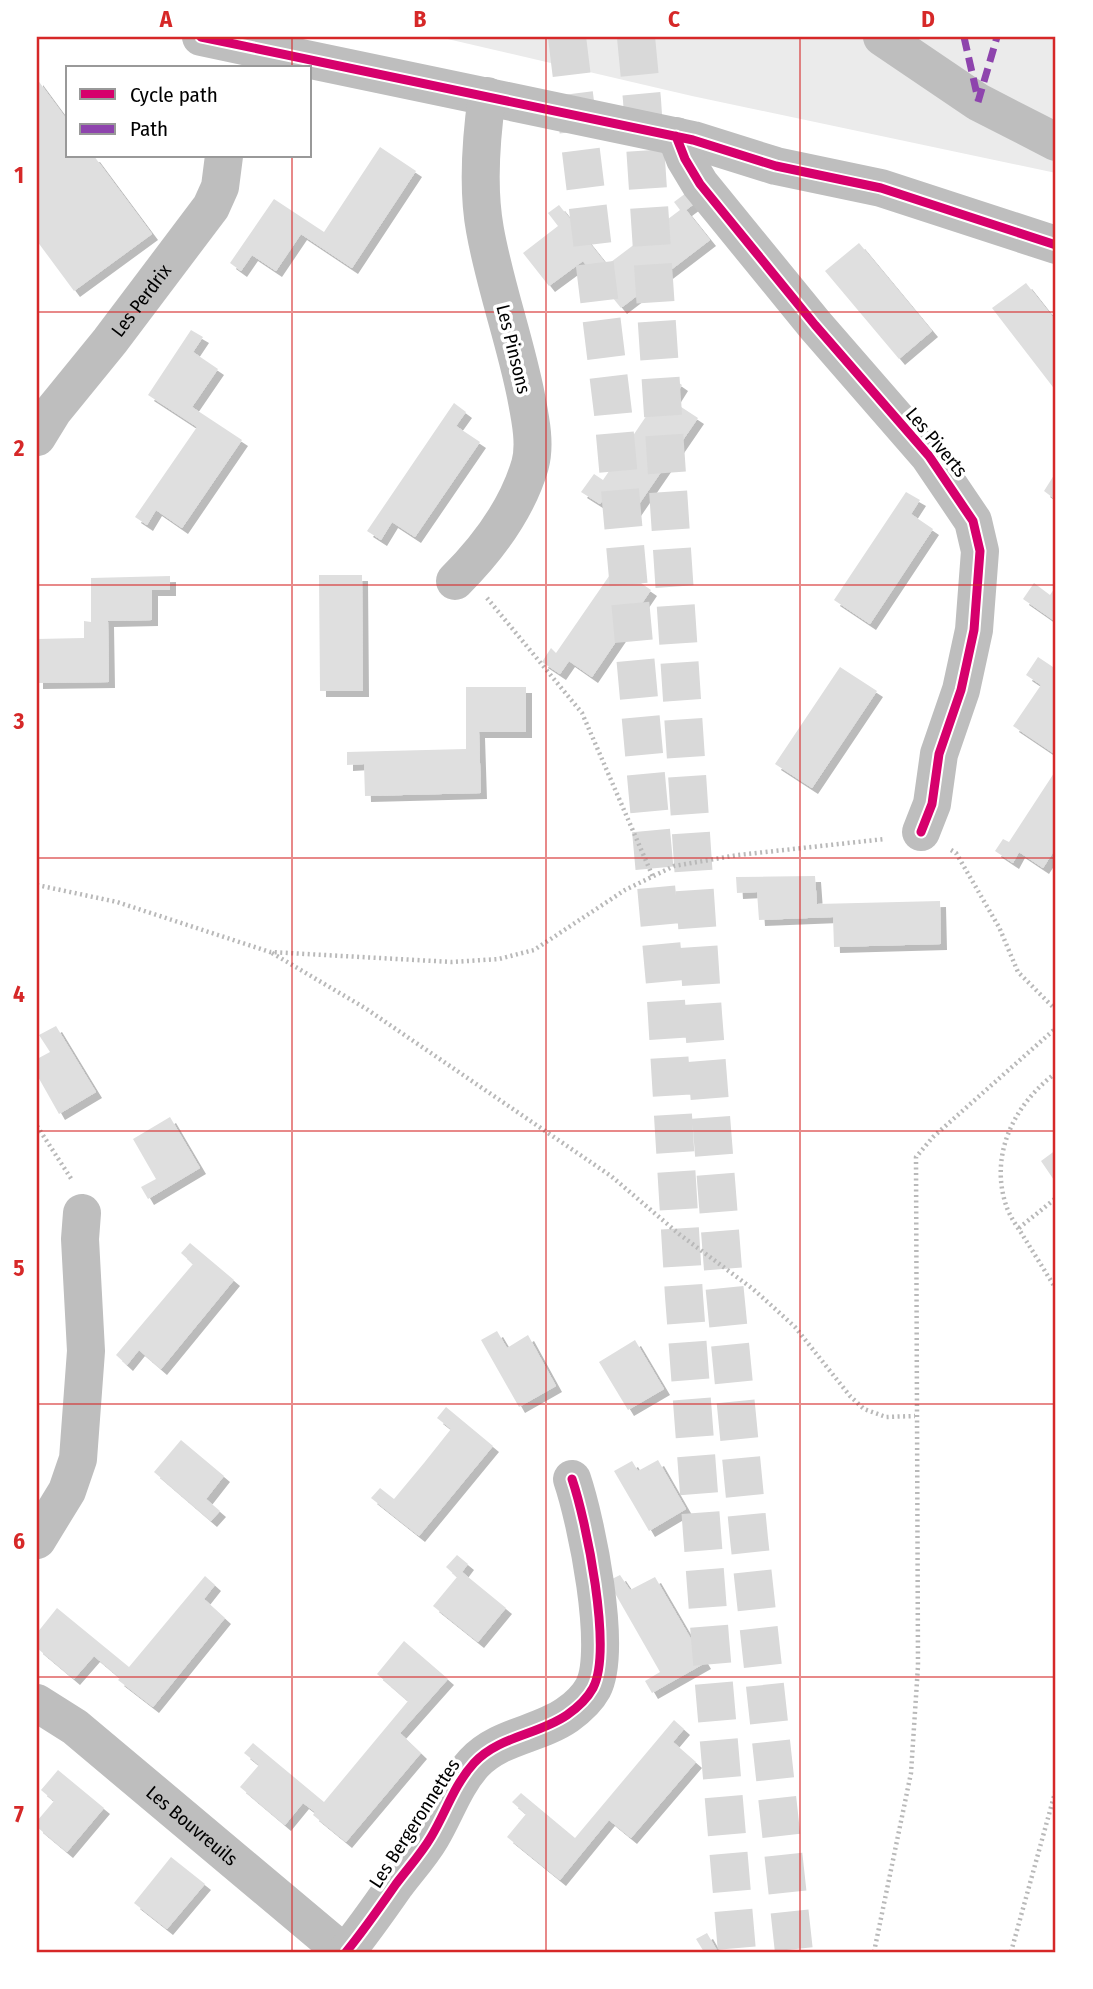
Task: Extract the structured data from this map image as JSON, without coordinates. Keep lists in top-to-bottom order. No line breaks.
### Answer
{"streets":{"street":["Les Perdrix","Les Pinsons","Les Piverts","Les Bergeronnettes","Les Bouvreuils"]},"crossings":[["Les Bergeronnettes","Les Bouvreuils"]],"legend":["Cycle path","Path"],"grid":{"columns":["A","B","C","D"],"rows":["1","2","3","4","5","6","7"]}}
